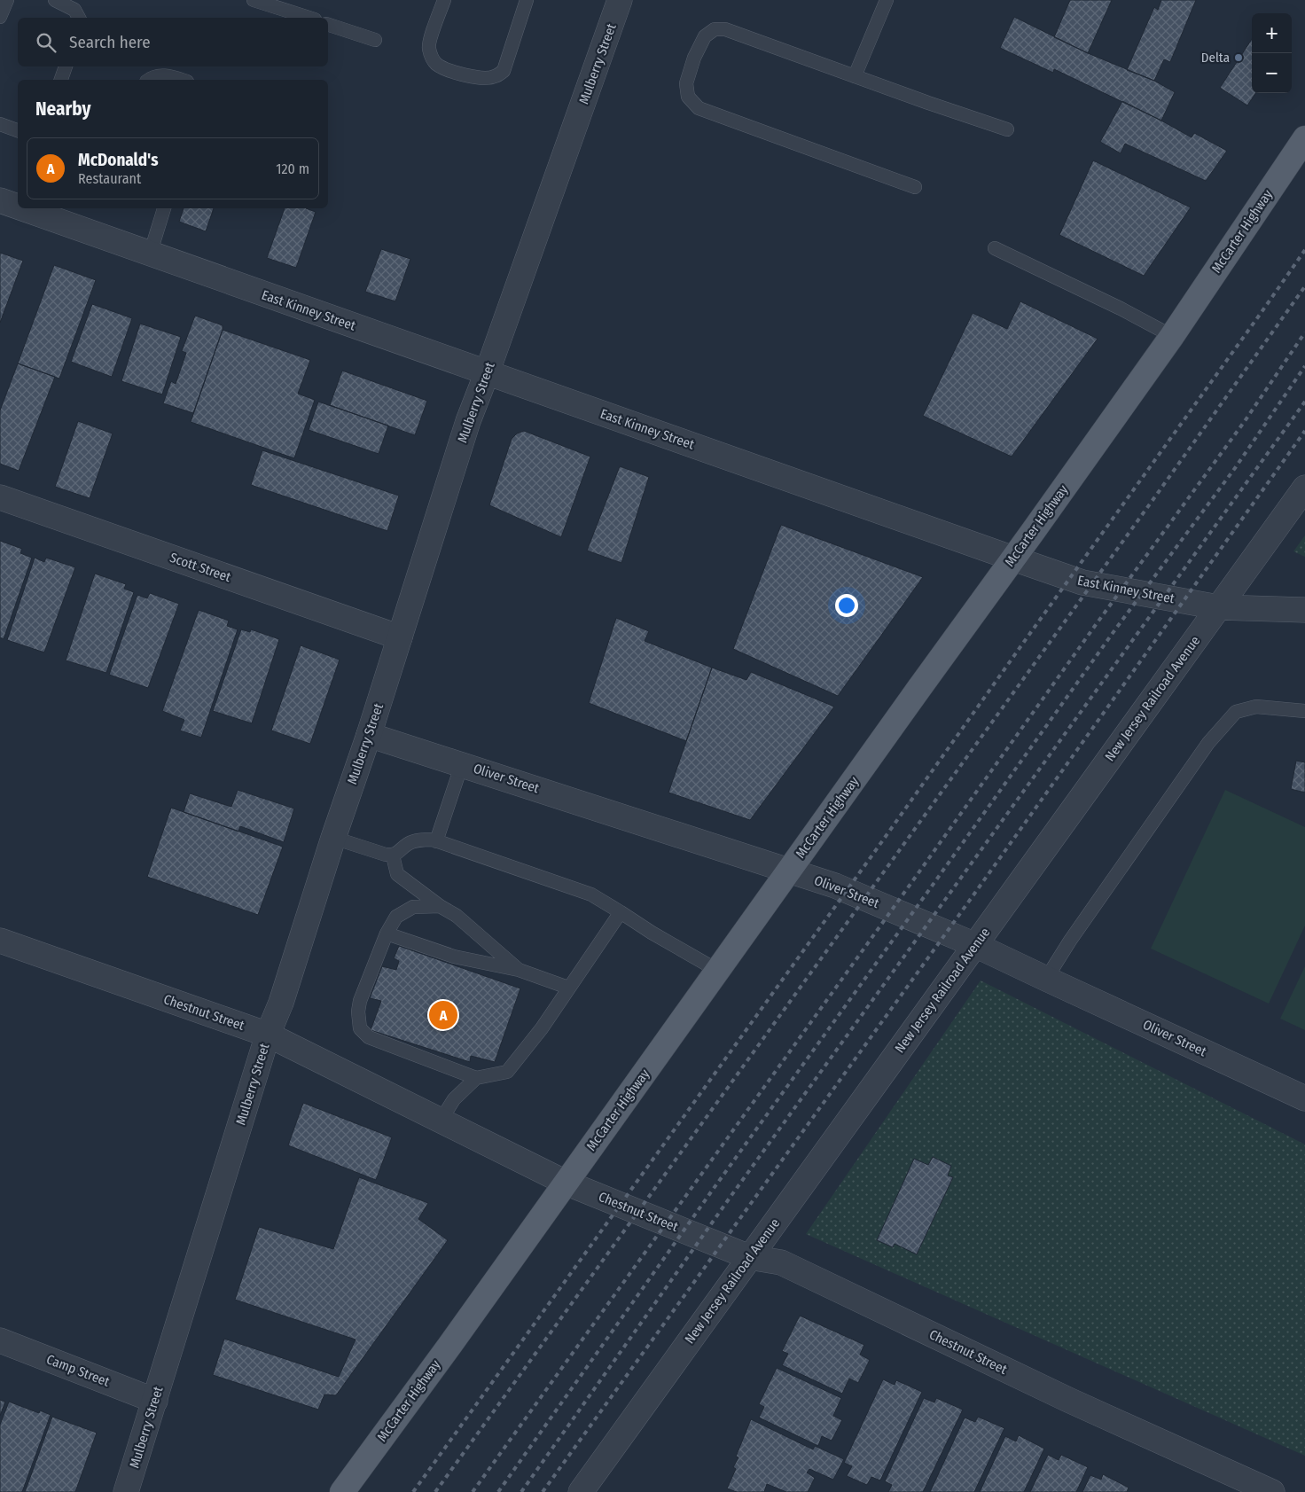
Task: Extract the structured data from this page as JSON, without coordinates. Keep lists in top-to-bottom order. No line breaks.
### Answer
{"streets":{"main road":["McCarter Highway"],"street":["Mulberry Street","East Kinney Street","Scott Street","New Jersey Railroad Avenue","Oliver Street","Chestnut Street","Camp Street"]},"crossings":[["Mulberry Street","East Kinney Street"],["Mulberry Street","Scott Street"],["Mulberry Street","Oliver Street"],["Mulberry Street","Chestnut Street"],["Mulberry Street","Camp Street"],["McCarter Highway","East Kinney Street"],["McCarter Highway","Oliver Street"],["McCarter Highway","Chestnut Street"],["East Kinney Street","New Jersey Railroad Avenue"],["New Jersey Railroad Avenue","Oliver Street"],["New Jersey Railroad Avenue","Chestnut Street"]],"places":["Delta"],"page":{"map_buttons":["+","−"],"search":"Search here","heading":"Nearby","list":[{"mark":"A","name":"McDonald's","note":"Restaurant","value":"120 m"}],"pins":"A"}}
